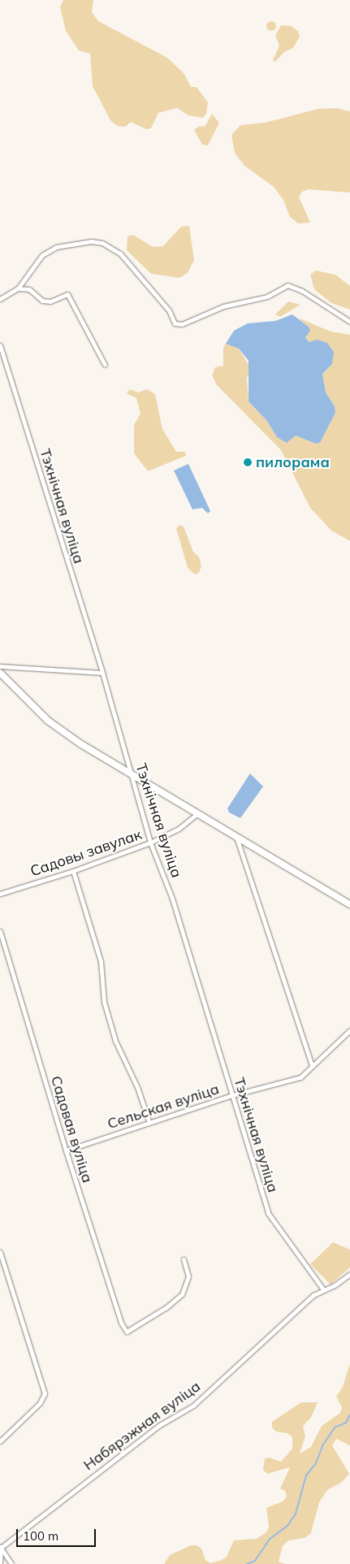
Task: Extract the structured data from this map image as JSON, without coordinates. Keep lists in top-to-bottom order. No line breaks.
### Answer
{"streets":{"street":["Тэхнічная вуліца","Садовы завулак","Сельская вуліца","Садовая вуліца","Набярэжная вуліца"]},"crossings":[["Тэхнічная вуліца","Садовы завулак"],["Тэхнічная вуліца","Сельская вуліца"],["Тэхнічная вуліца","Набярэжная вуліца"],["Сельская вуліца","Садовая вуліца"]],"places":["пилорама"],"scale_bar":"100 m"}
